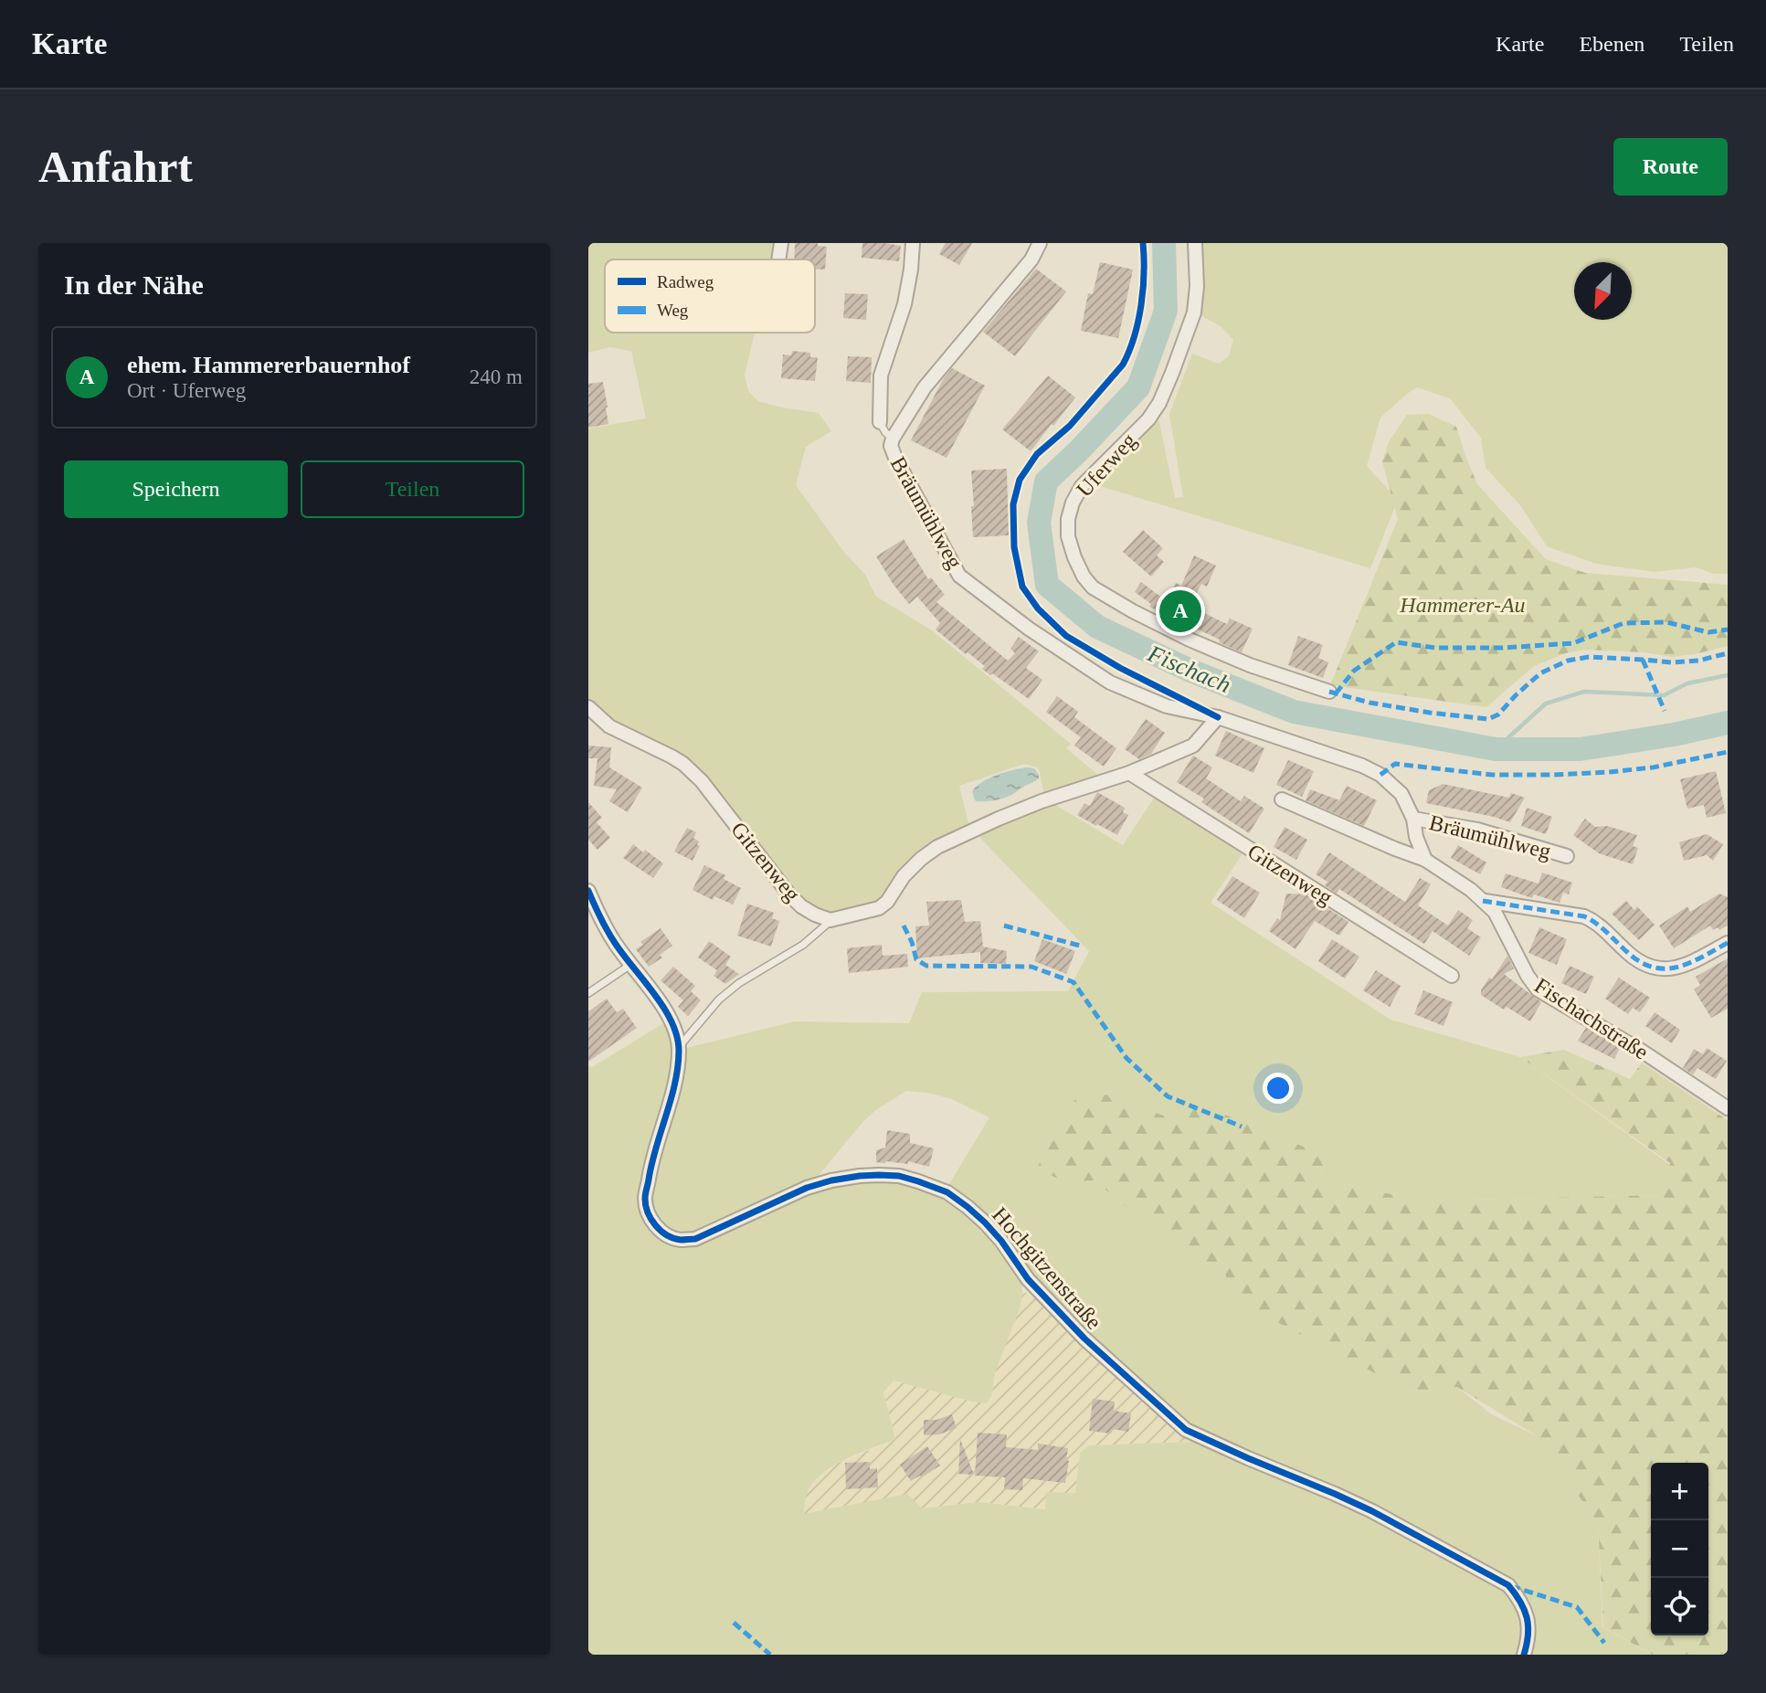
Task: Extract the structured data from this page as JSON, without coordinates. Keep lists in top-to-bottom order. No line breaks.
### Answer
{"streets":{"street":["Uferweg","Bräumühlweg","Gitzenweg","Fischachstraße","Hochgitzenstraße"]},"crossings":[["Bräumühlweg","Fischachstraße"]],"water":["Fischach"],"parks":["Hammerer-Au"],"legend":["Radweg","Weg"],"north":"bottom left","page":{"header":"Karte","nav":["Karte","Ebenen","Teilen"],"buttons":["Route",["Speichern","Teilen"]],"title":"Anfahrt","heading":"In der Nähe","list":[{"mark":"A","name":"ehem. Hammererbauernhof","note":"Ort · Uferweg","value":"240 m"}],"pins":"A","map_buttons":["+","−"]}}
